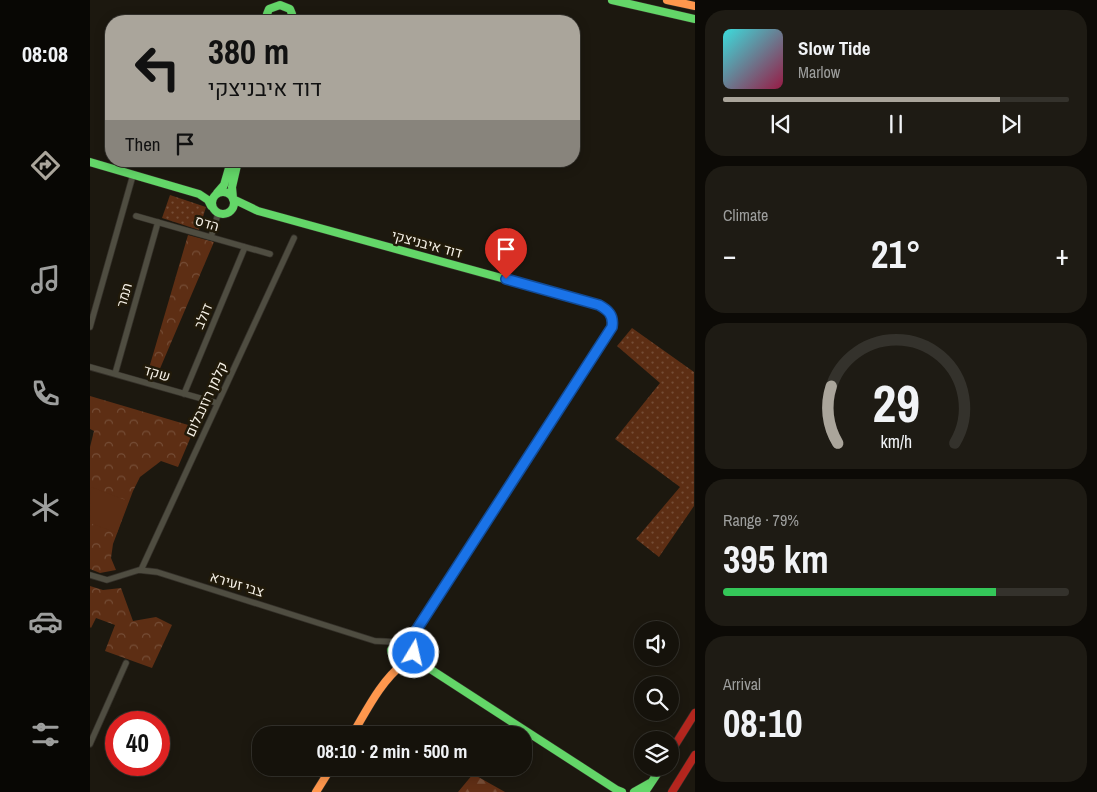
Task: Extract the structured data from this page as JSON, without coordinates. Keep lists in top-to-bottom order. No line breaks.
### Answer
{"streets":{"main road":["דוד איבניצקי"],"street":["הדס","תמר","דולב","שקד","קלמן רוזנבלום","צבי זעירא"]},"crossings":[["הדס","תמר"],["הדס","דולב"],["תמר","שקד"],["דולב","שקד"],["שקד","קלמן רוזנבלום"],["קלמן רוזנבלום","צבי זעירא"]],"page":{"tabs":"08:08","turn":["380 m","דוד איבניצקי"],"song":["Slow Tide","Marlow"],"then":"Then","tile":["Climate",["Range · 79%","395 km"],["Arrival","08:10"]],"heat":["−","21°","+"],"limit":"40","trip":"08:10 · 2 min · 500 m","gauge":["29","km/h"]}}
